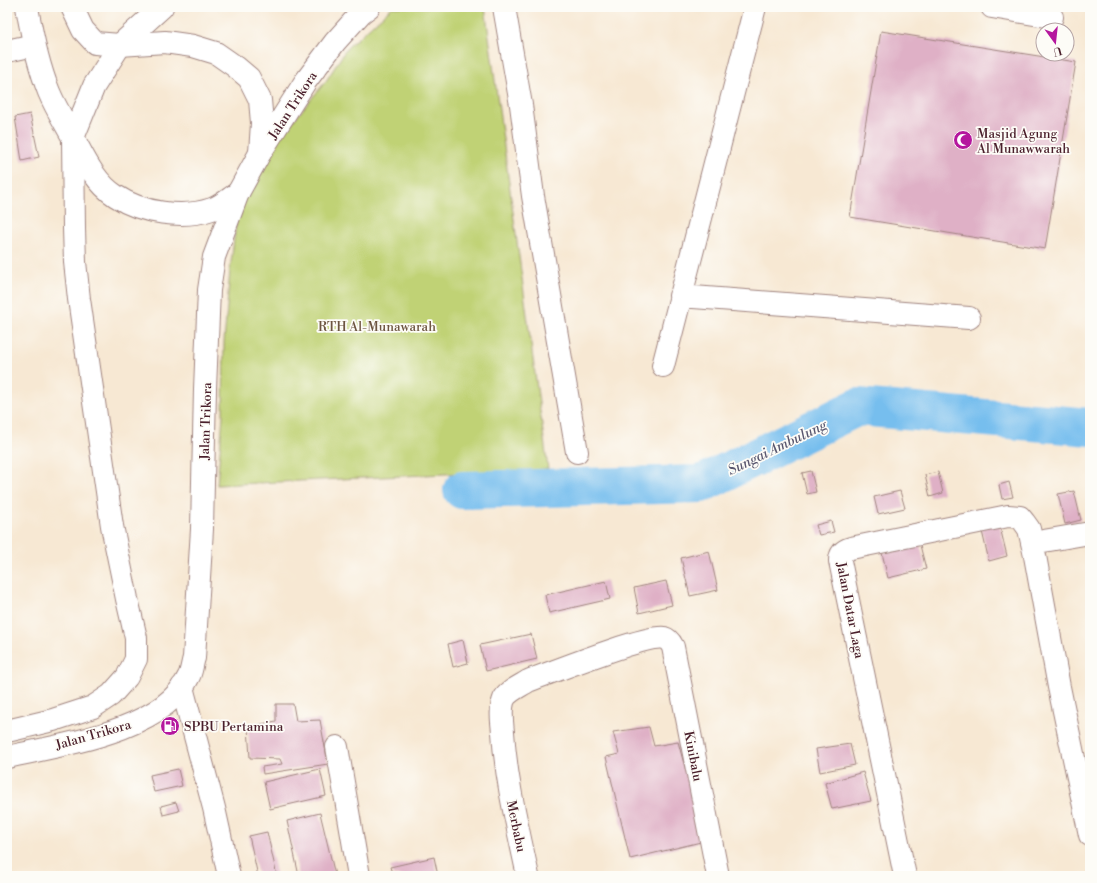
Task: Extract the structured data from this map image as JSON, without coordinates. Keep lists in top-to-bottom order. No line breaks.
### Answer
{"streets":{"street":["Jalan Trikora","Jalan Datar Laga","Kinibalu","Merbabu"]},"crossings":[["Kinibalu","Merbabu"]],"water":["Sungai Ambulung"],"parks":["RTH Al-Munawarah"],"places":{"mosque":["Masjid Agung Al Munawwarah"],"fuel station":["SPBU Pertamina"]},"north":"bottom"}
